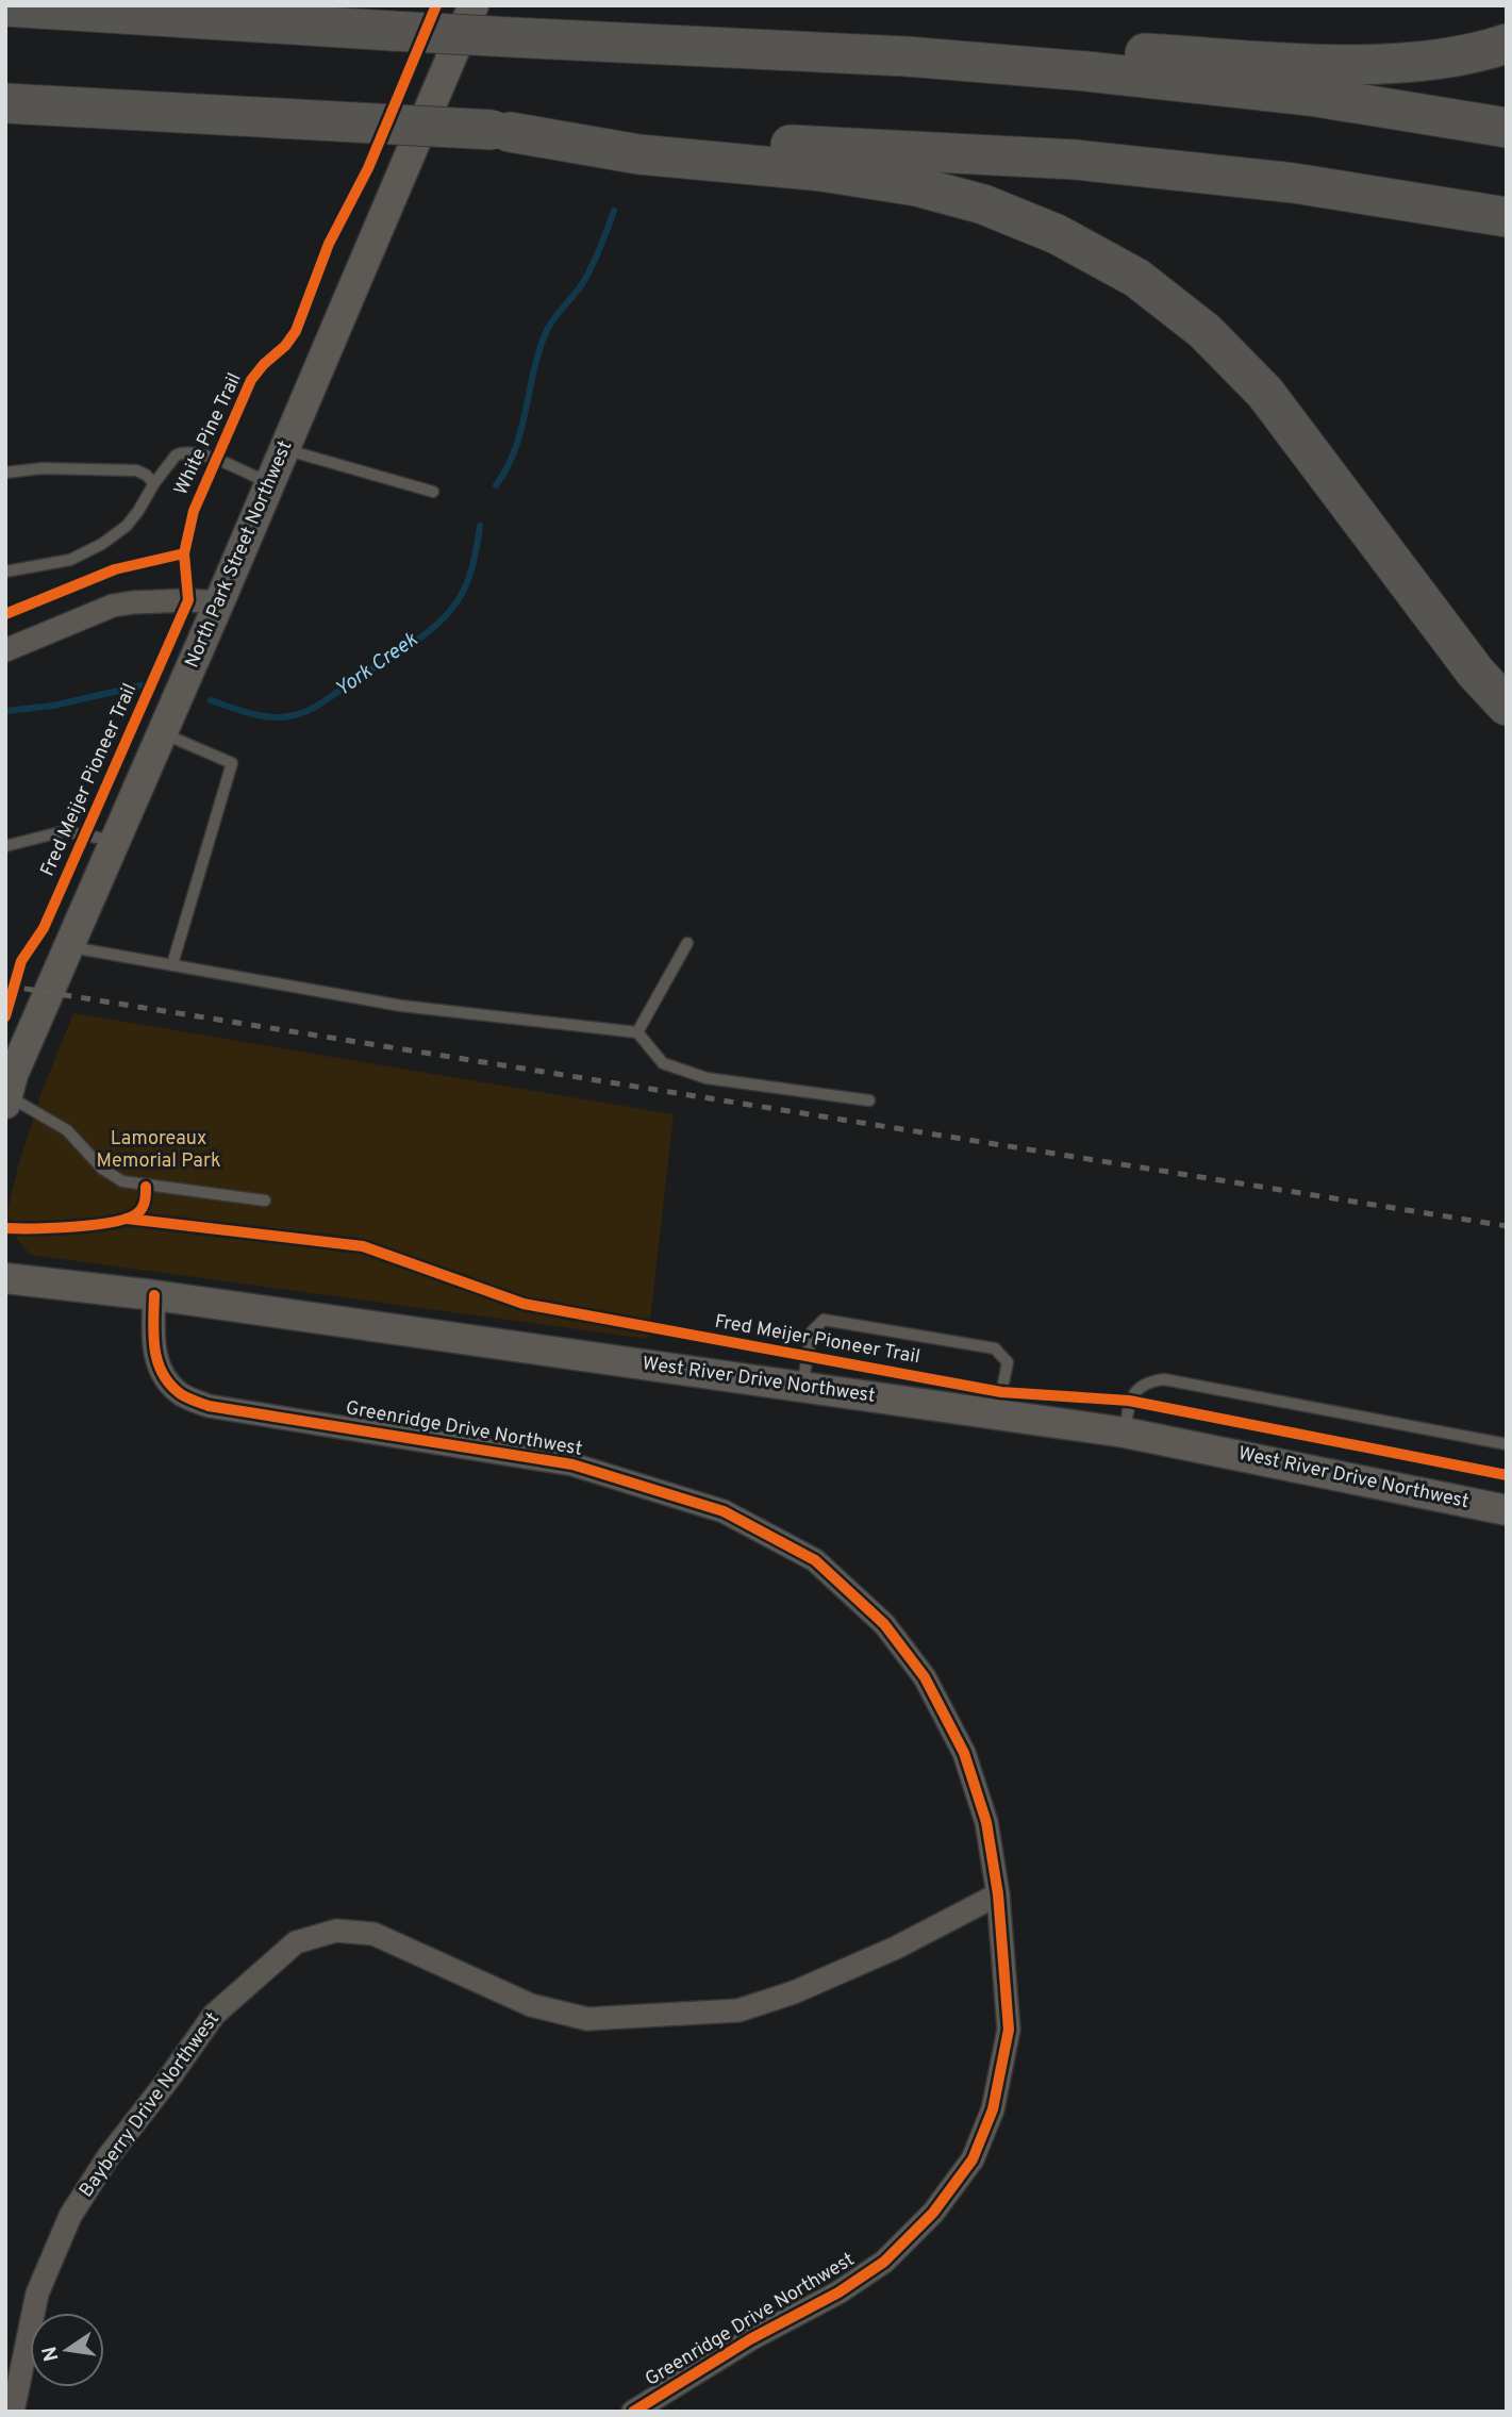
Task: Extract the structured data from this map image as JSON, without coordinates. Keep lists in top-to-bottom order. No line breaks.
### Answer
{"streets":{"main road":["North Park Street Northwest","West River Drive Northwest"],"street":["Greenridge Drive Northwest","Bayberry Drive Northwest"],"cycle path":["White Pine Trail","Fred Meijer Pioneer Trail"]},"crossings":[["West River Drive Northwest","Greenridge Drive Northwest"],["Greenridge Drive Northwest","Bayberry Drive Northwest"]],"water":["York Creek"],"parks":["Lamoreaux Memorial Park"],"north":"left"}
